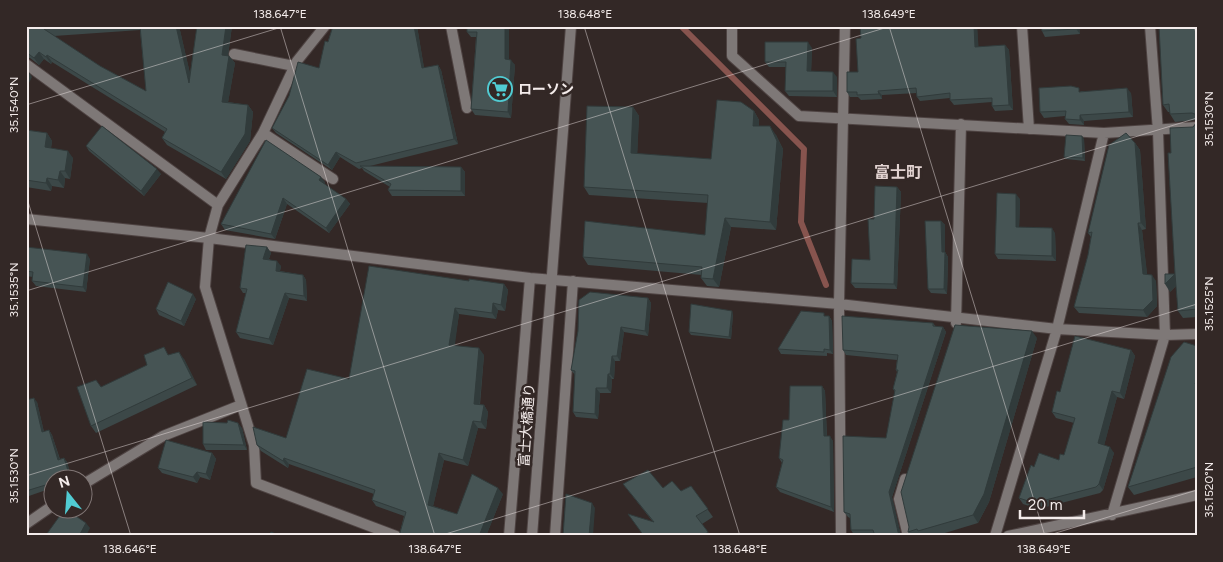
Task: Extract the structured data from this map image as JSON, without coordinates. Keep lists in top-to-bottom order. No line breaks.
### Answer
{"streets":{"street":["富士大橋通り"]},"districts":["富士町"],"places":{"supermarket":["ローソン"]},"scale_bar":"20 m","north":"top","coordinates":["138.647°E","138.648°E","138.649°E","35.1540°N","35.1530°N","35.1535°N","35.1525°N","35.1520°N","138.646°E"]}
